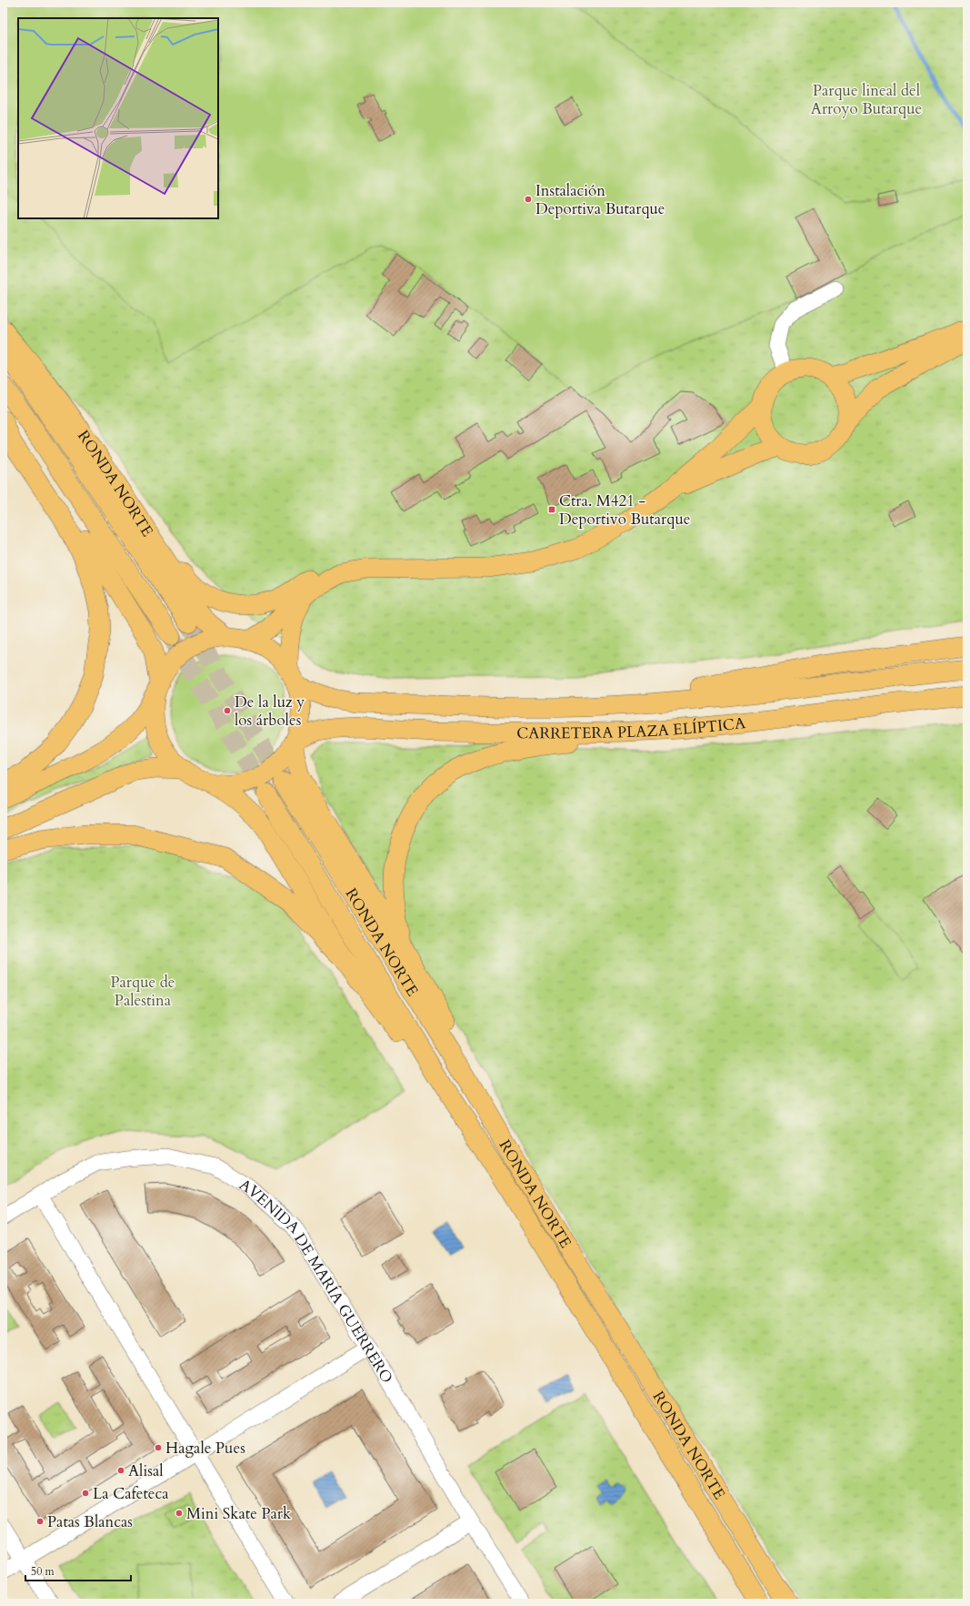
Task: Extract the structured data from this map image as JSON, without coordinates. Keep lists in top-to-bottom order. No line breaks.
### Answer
{"streets":{"main road":["RONDA NORTE","CARRETERA PLAZA ELÍPTICA"],"street":["AVENIDA DE MARÍA GUERRERO"]},"parks":["Parque lineal del Arroyo Butarque","Parque de Palestina"],"places":{"other":["Instalación Deportiva Butarque","De la luz y los árboles","Hagale Pues","Alisal","La Cafeteca","Mini Skate Park","Patas Blancas"],"transit":["Ctra. M421 - Deportivo Butarque"]},"scale_bar":"50 m"}
